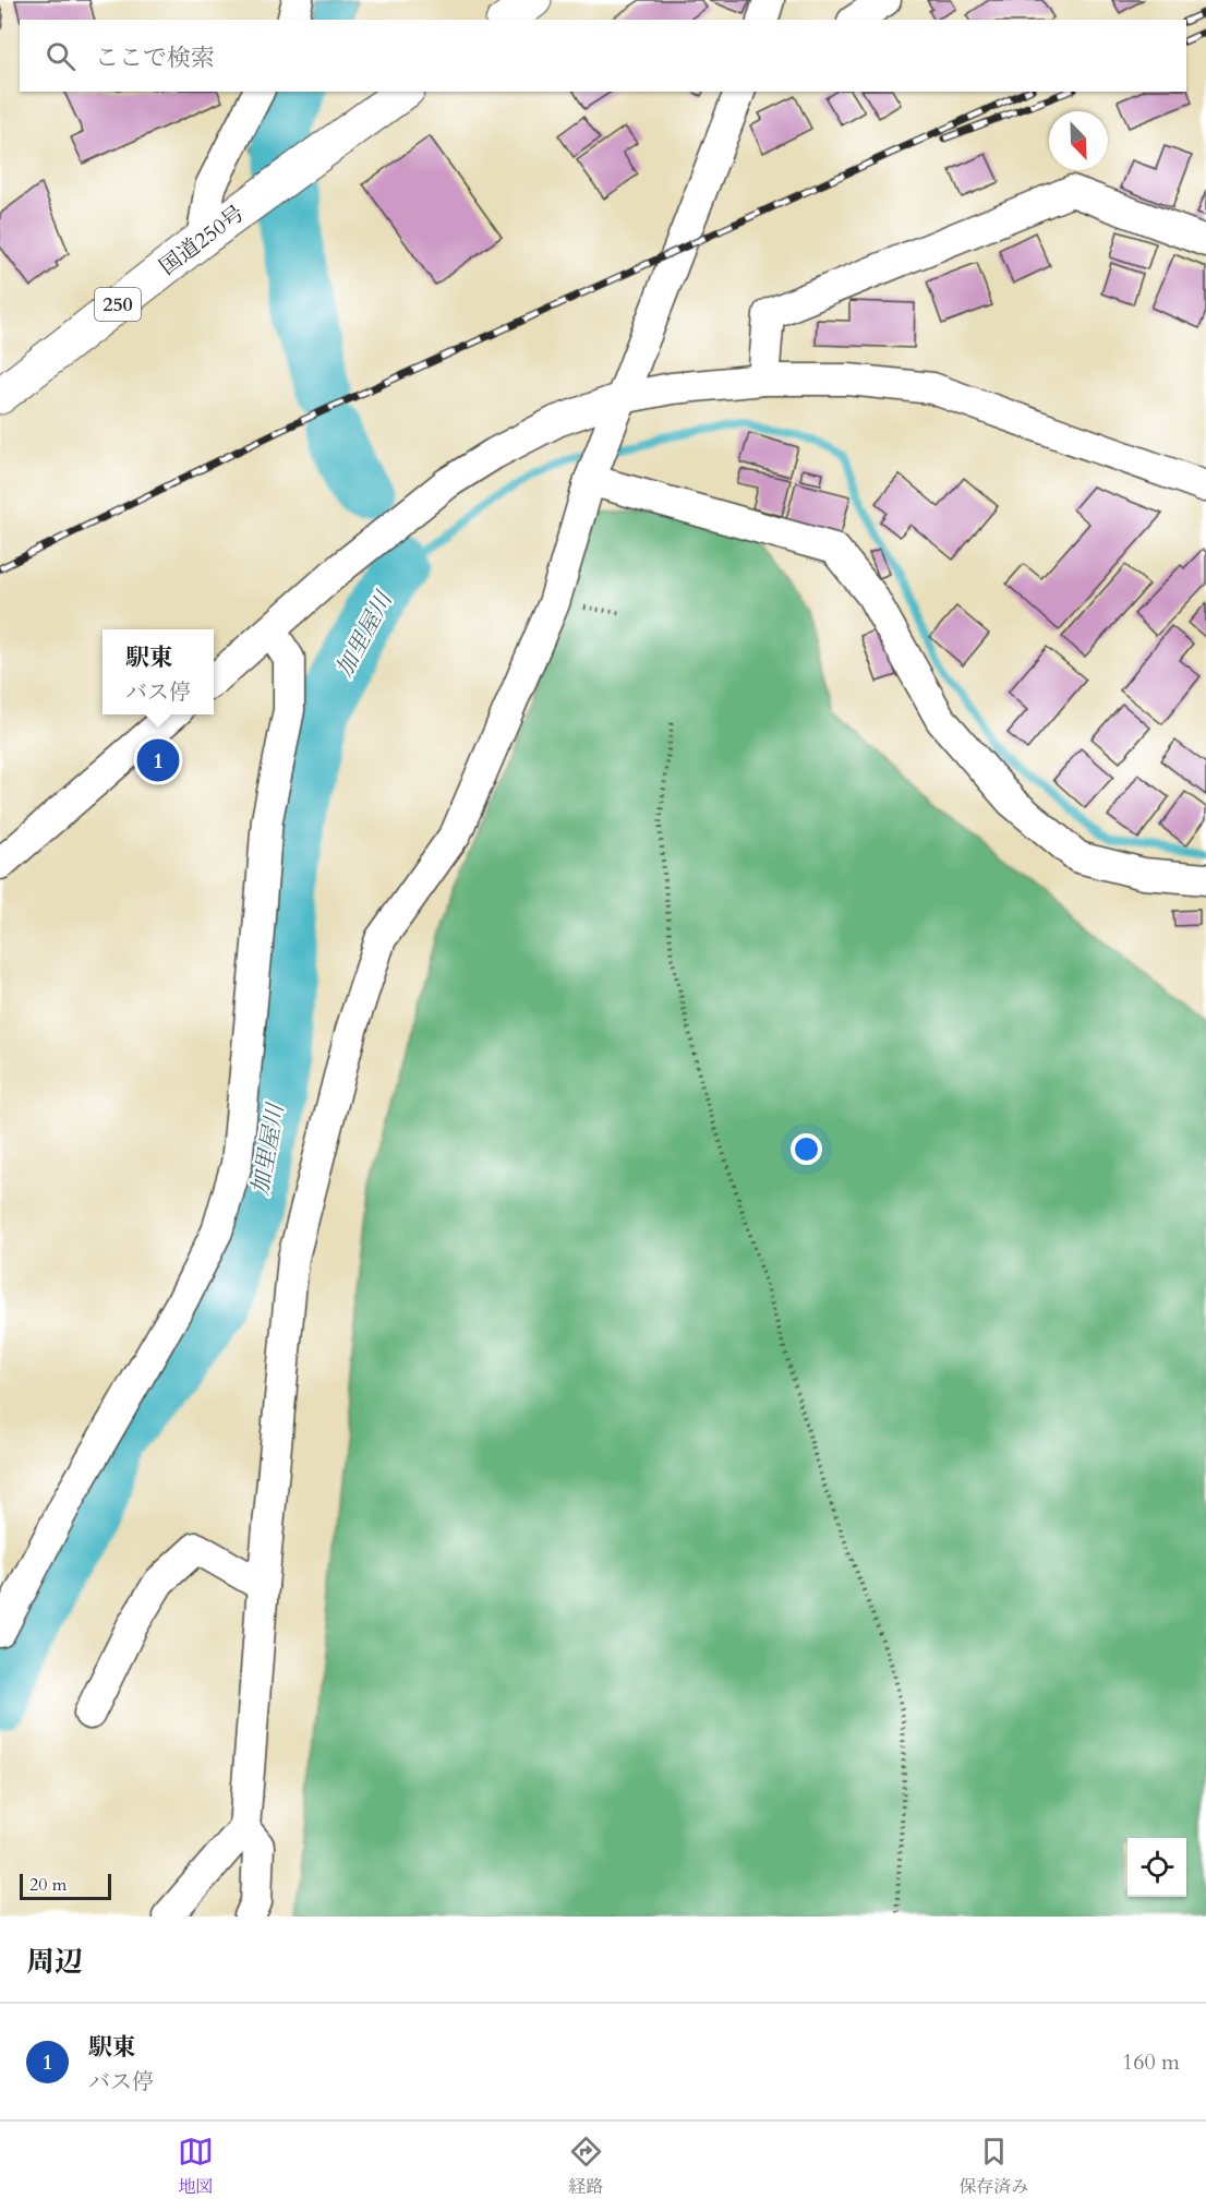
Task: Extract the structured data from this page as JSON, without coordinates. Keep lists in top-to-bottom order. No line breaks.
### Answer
{"streets":{"highway":["国道250号","250"]},"water":["加里屋川"],"scale_bar":"20 m","north":"bottom right","page":{"search":"ここで検索","popup":["駅東","バス停"],"pins":"1","scale":"20 m","heading":"周辺","list":[{"mark":"1","name":"駅東","note":"バス停","value":"160 m"}],"nav":["地図","経路","保存済み"]}}
